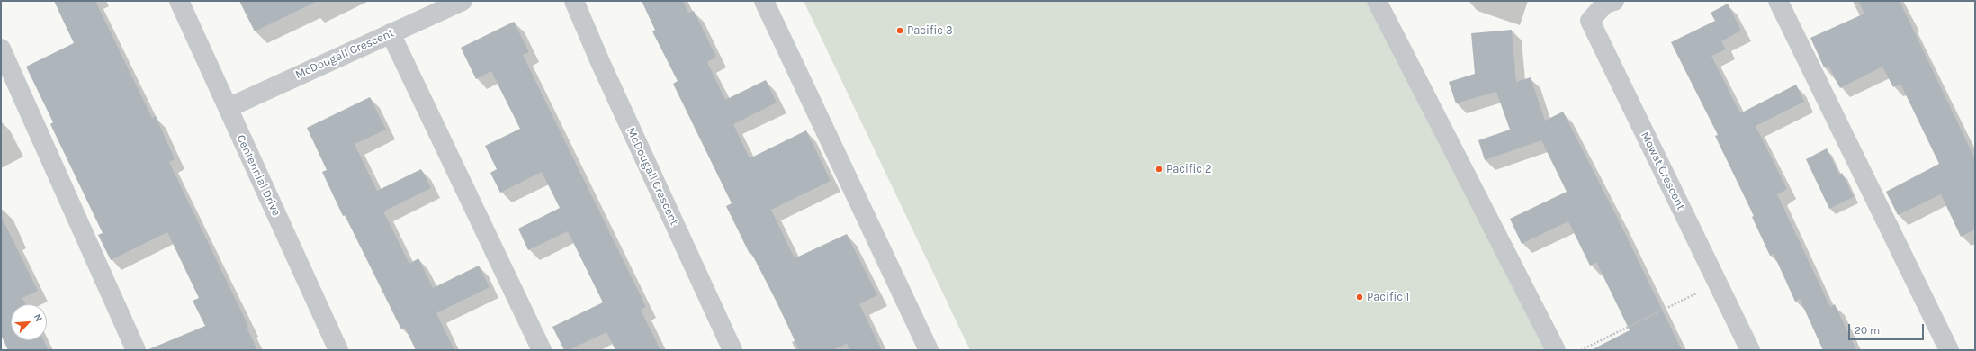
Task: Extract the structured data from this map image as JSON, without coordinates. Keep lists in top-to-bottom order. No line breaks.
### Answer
{"streets":{"street":["McDougall Crescent","Mowat Crescent","Centennial Drive"]},"crossings":[["McDougall Crescent","Centennial Drive"]],"places":["Pacific 3","Pacific 2","Pacific 1"],"scale_bar":"20 m","north":"top right"}
